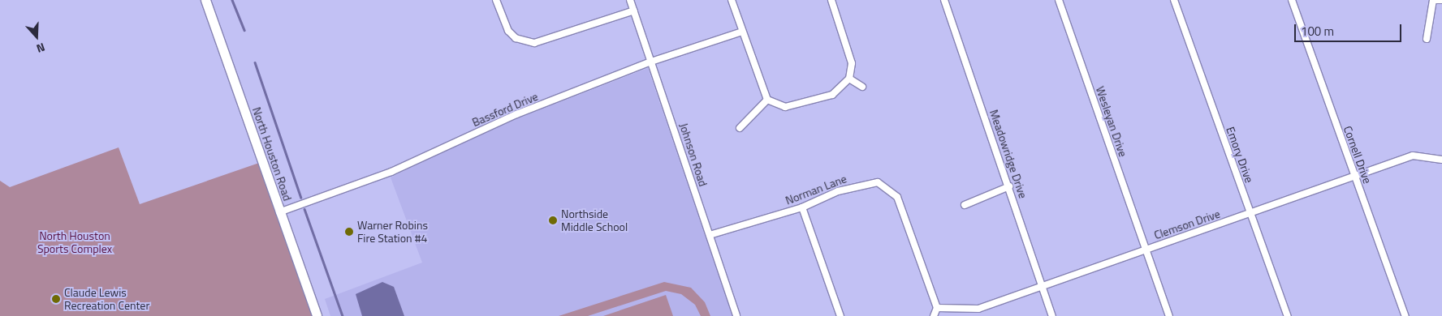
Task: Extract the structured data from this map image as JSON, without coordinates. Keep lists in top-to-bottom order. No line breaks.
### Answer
{"streets":{"street":["Bassford Drive","Wesleyan Drive","North Houston Road","Meadowridge Drive","Johnson Road","Emory Drive","Cornell Drive","Norman Lane","Clemson Drive"]},"crossings":[["Bassford Drive","North Houston Road"],["Bassford Drive","Johnson Road"],["Wesleyan Drive","Clemson Drive"],["Meadowridge Drive","Clemson Drive"],["Johnson Road","Norman Lane"],["Emory Drive","Clemson Drive"],["Cornell Drive","Clemson Drive"],["Norman Lane","Clemson Drive"]],"parks":["North Houston Sports Complex"],"places":["Northside Middle School","Warner Robins Fire Station #4","Claude Lewis Recreation Center"],"scale_bar":"100 m","north":"bottom"}
